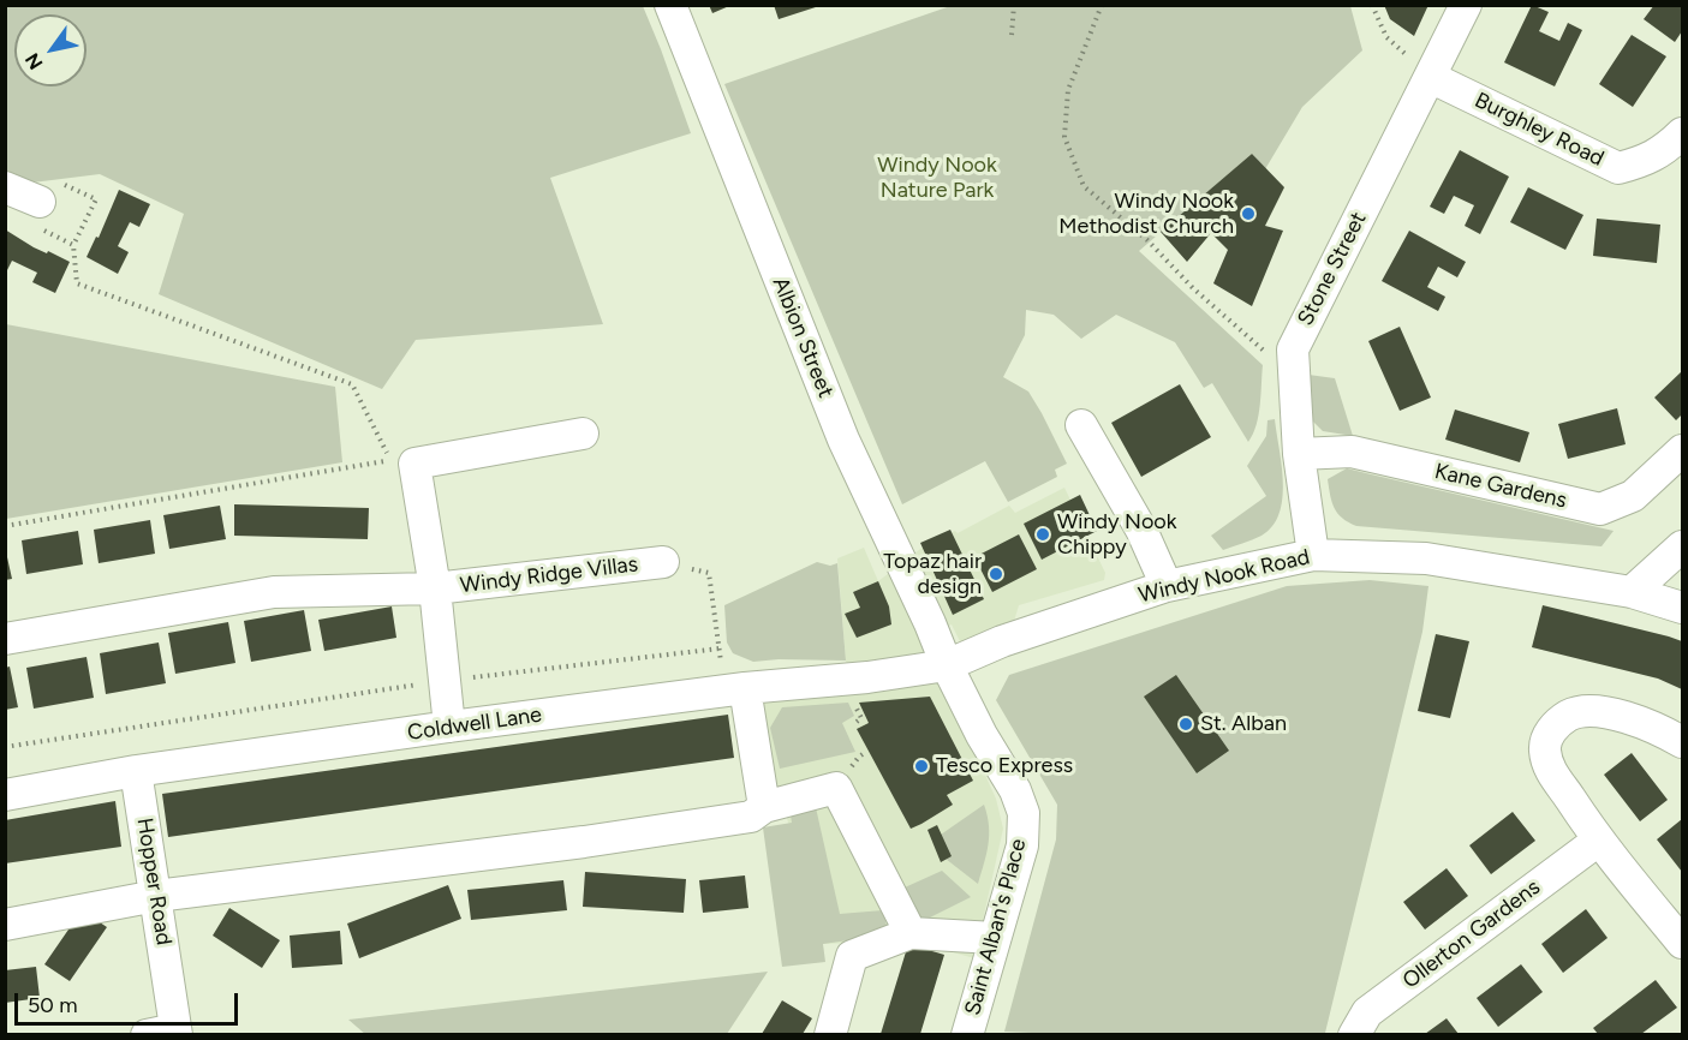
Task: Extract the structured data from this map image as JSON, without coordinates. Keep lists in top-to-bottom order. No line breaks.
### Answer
{"streets":{"street":["Burghley Road","Stone Street","Albion Street","Kane Gardens","Windy Ridge Villas","Windy Nook Road","Coldwell Lane","Hopper Road","Saint Alban's Place","Ollerton Gardens"]},"crossings":[["Burghley Road","Stone Street"],["Stone Street","Kane Gardens"],["Stone Street","Windy Nook Road"],["Albion Street","Windy Nook Road"],["Albion Street","Coldwell Lane"],["Albion Street","Saint Alban's Place"],["Windy Ridge Villas","Coldwell Lane"],["Windy Nook Road","Coldwell Lane"],["Windy Nook Road","Saint Alban's Place"],["Coldwell Lane","Hopper Road"],["Coldwell Lane","Saint Alban's Place"]],"parks":["Windy Nook Nature Park"],"places":["Windy Nook Methodist Church","Windy Nook Chippy","Topaz hair design","St. Alban","Tesco Express"],"scale_bar":"50 m","north":"bottom left"}
